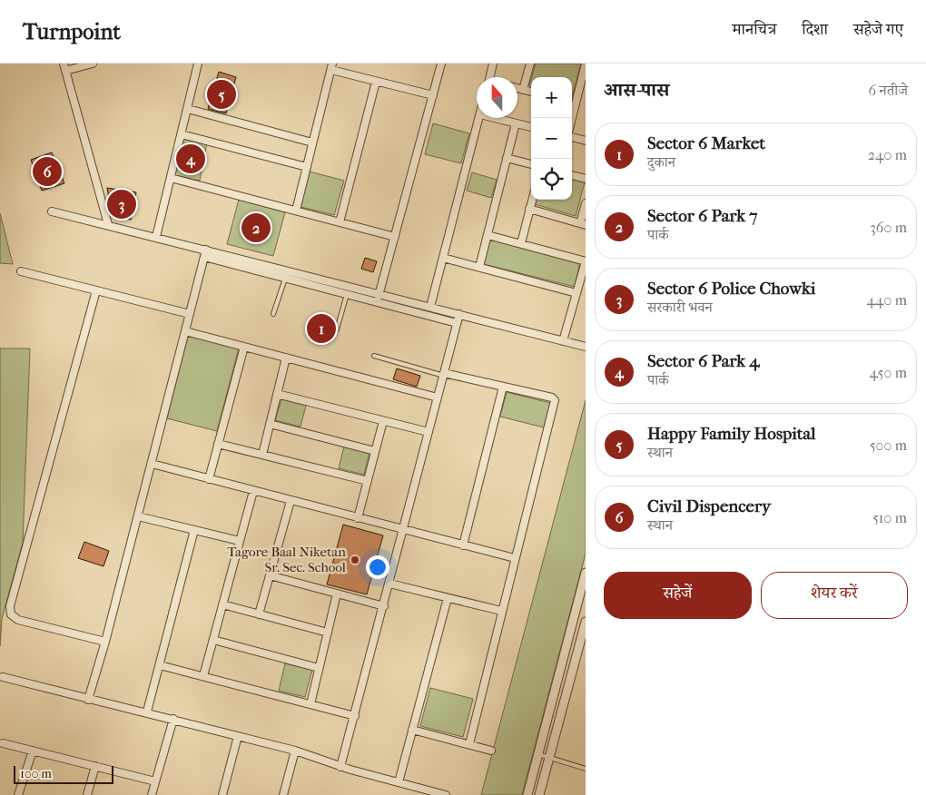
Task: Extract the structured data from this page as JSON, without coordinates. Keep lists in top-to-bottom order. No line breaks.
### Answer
{"places":["Tagore Baal Niketan Sr. Sec. School"],"scale_bar":"100 m","north":"top","page":{"header":"Turnpoint","nav":["मानचित्र","दिशा","सहेजे गए"],"heading":["आस-पास","6 नतीजे"],"map_buttons":["+","−"],"pins":["5","4","6","3","2","1"],"list":[{"mark":"1","name":"Sector 6 Market","note":"दुकान","value":"240 m"},{"mark":"2","name":"Sector 6 Park 7","note":"पार्क","value":"360 m"},{"mark":"3","name":"Sector 6 Police Chowki","note":"सरकारी भवन","value":"440 m"},{"mark":"4","name":"Sector 6 Park 4","note":"पार्क","value":"450 m"},{"mark":"5","name":"Happy Family Hospital","note":"स्थान","value":"500 m"},{"mark":"6","name":"Civil Dispencery","note":"स्थान","value":"510 m"}],"buttons":["सहेजें","शेयर करें"],"scale":"100 m"}}
